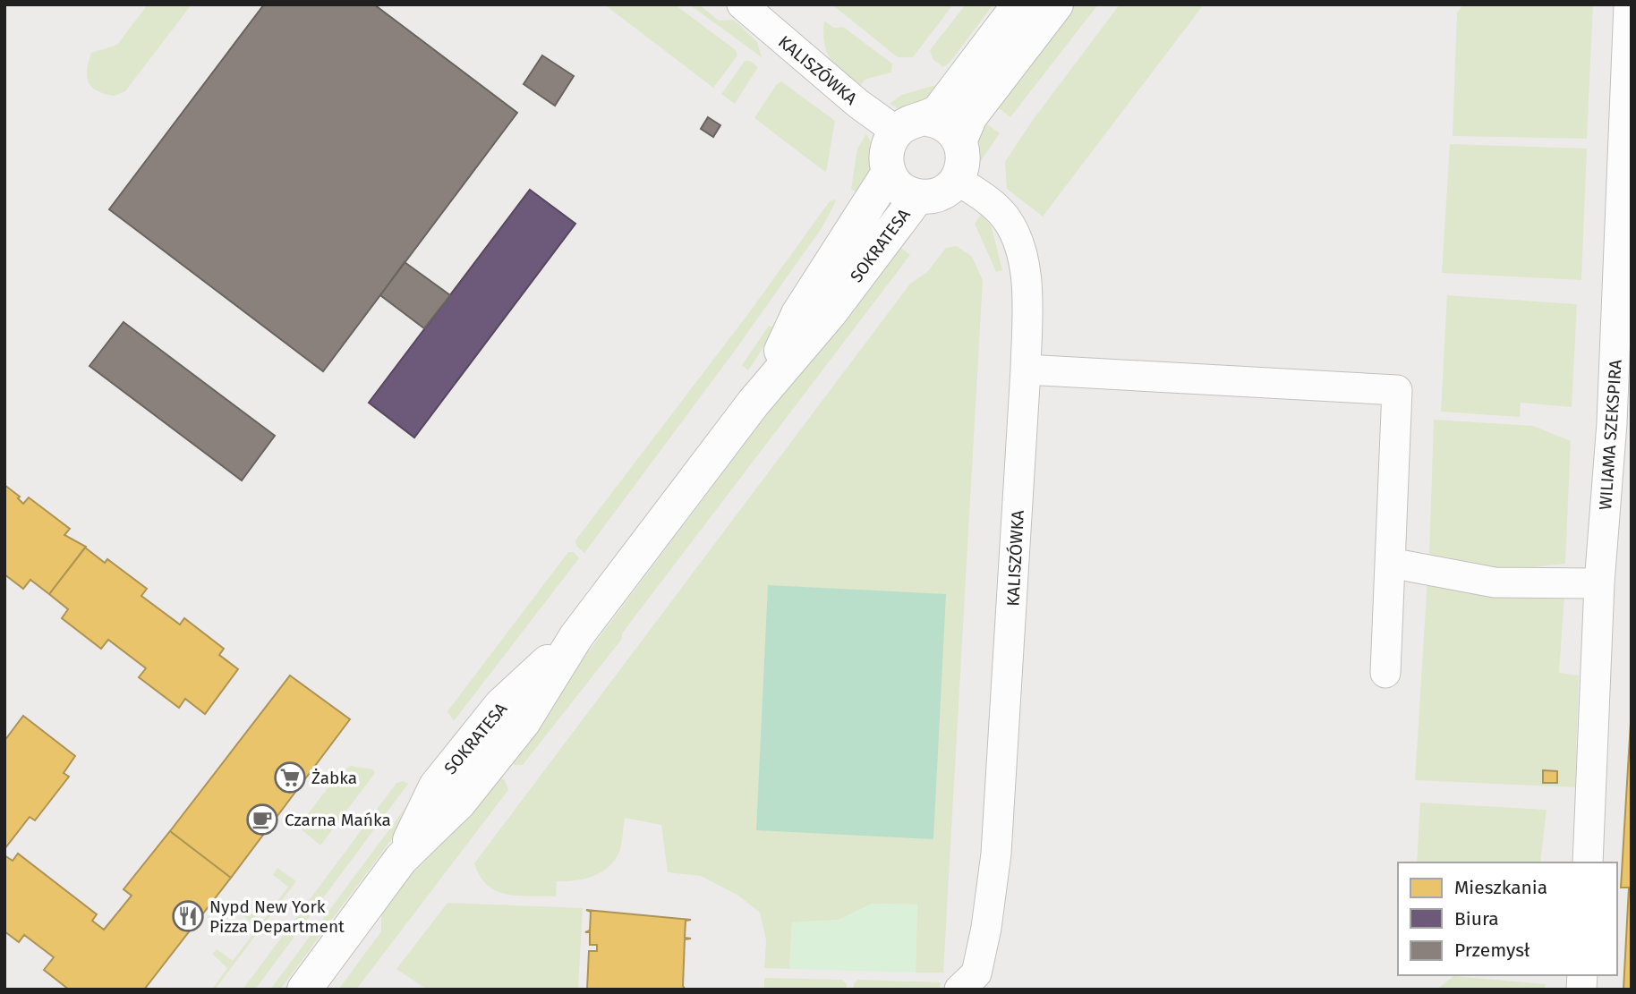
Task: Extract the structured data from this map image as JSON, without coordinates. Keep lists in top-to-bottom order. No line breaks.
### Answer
{"streets":{"street":["KALISZÓWKA","SOKRATESA","WILIAMA SZEKSPIRA"]},"crossings":[["KALISZÓWKA","SOKRATESA"]],"places":{"supermarket":["Żabka"],"cafe":["Czarna Mańka"],"restaurant":["Nypd New York Pizza Department"]},"legend":["Mieszkania","Biura","Przemysł"]}
